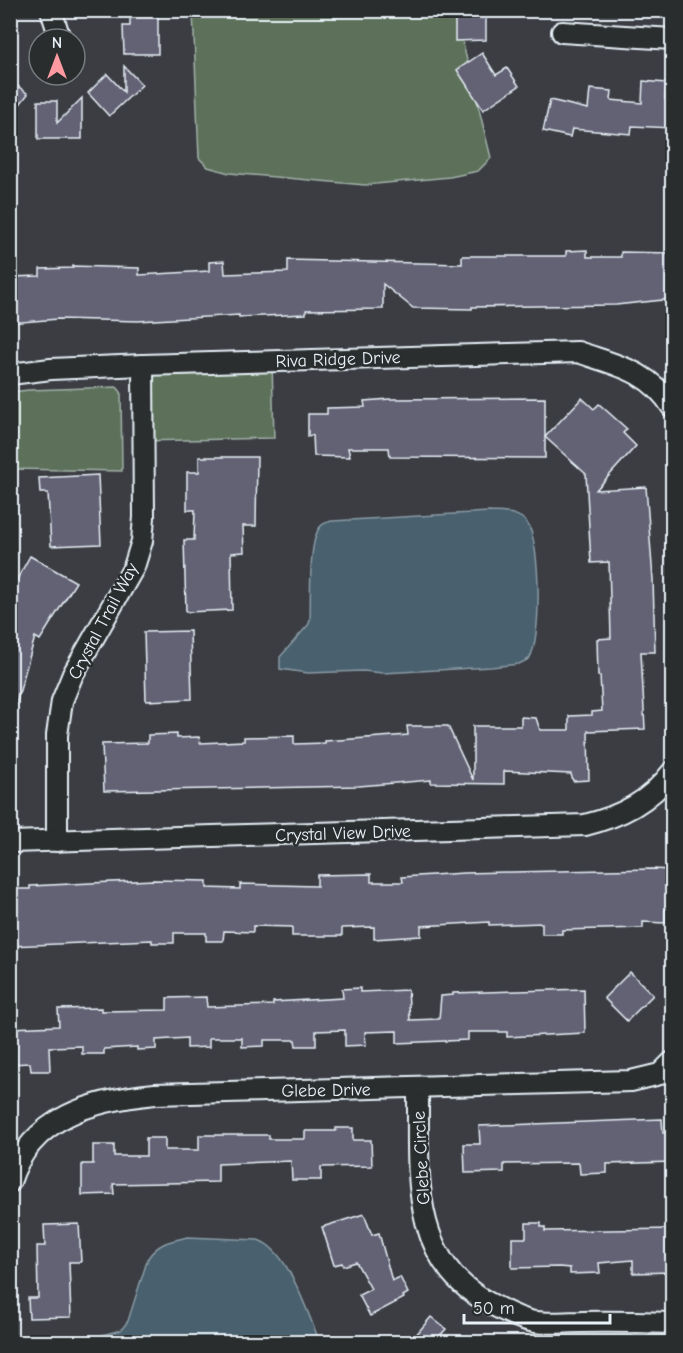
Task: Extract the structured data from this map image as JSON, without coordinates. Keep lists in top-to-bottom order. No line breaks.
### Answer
{"streets":{"street":["Riva Ridge Drive","Crystal Trail Way","Crystal View Drive","Glebe Drive","Glebe Circle"]},"crossings":[["Riva Ridge Drive","Crystal Trail Way"],["Crystal Trail Way","Crystal View Drive"],["Glebe Drive","Glebe Circle"]],"scale_bar":"50 m","north":"top"}
